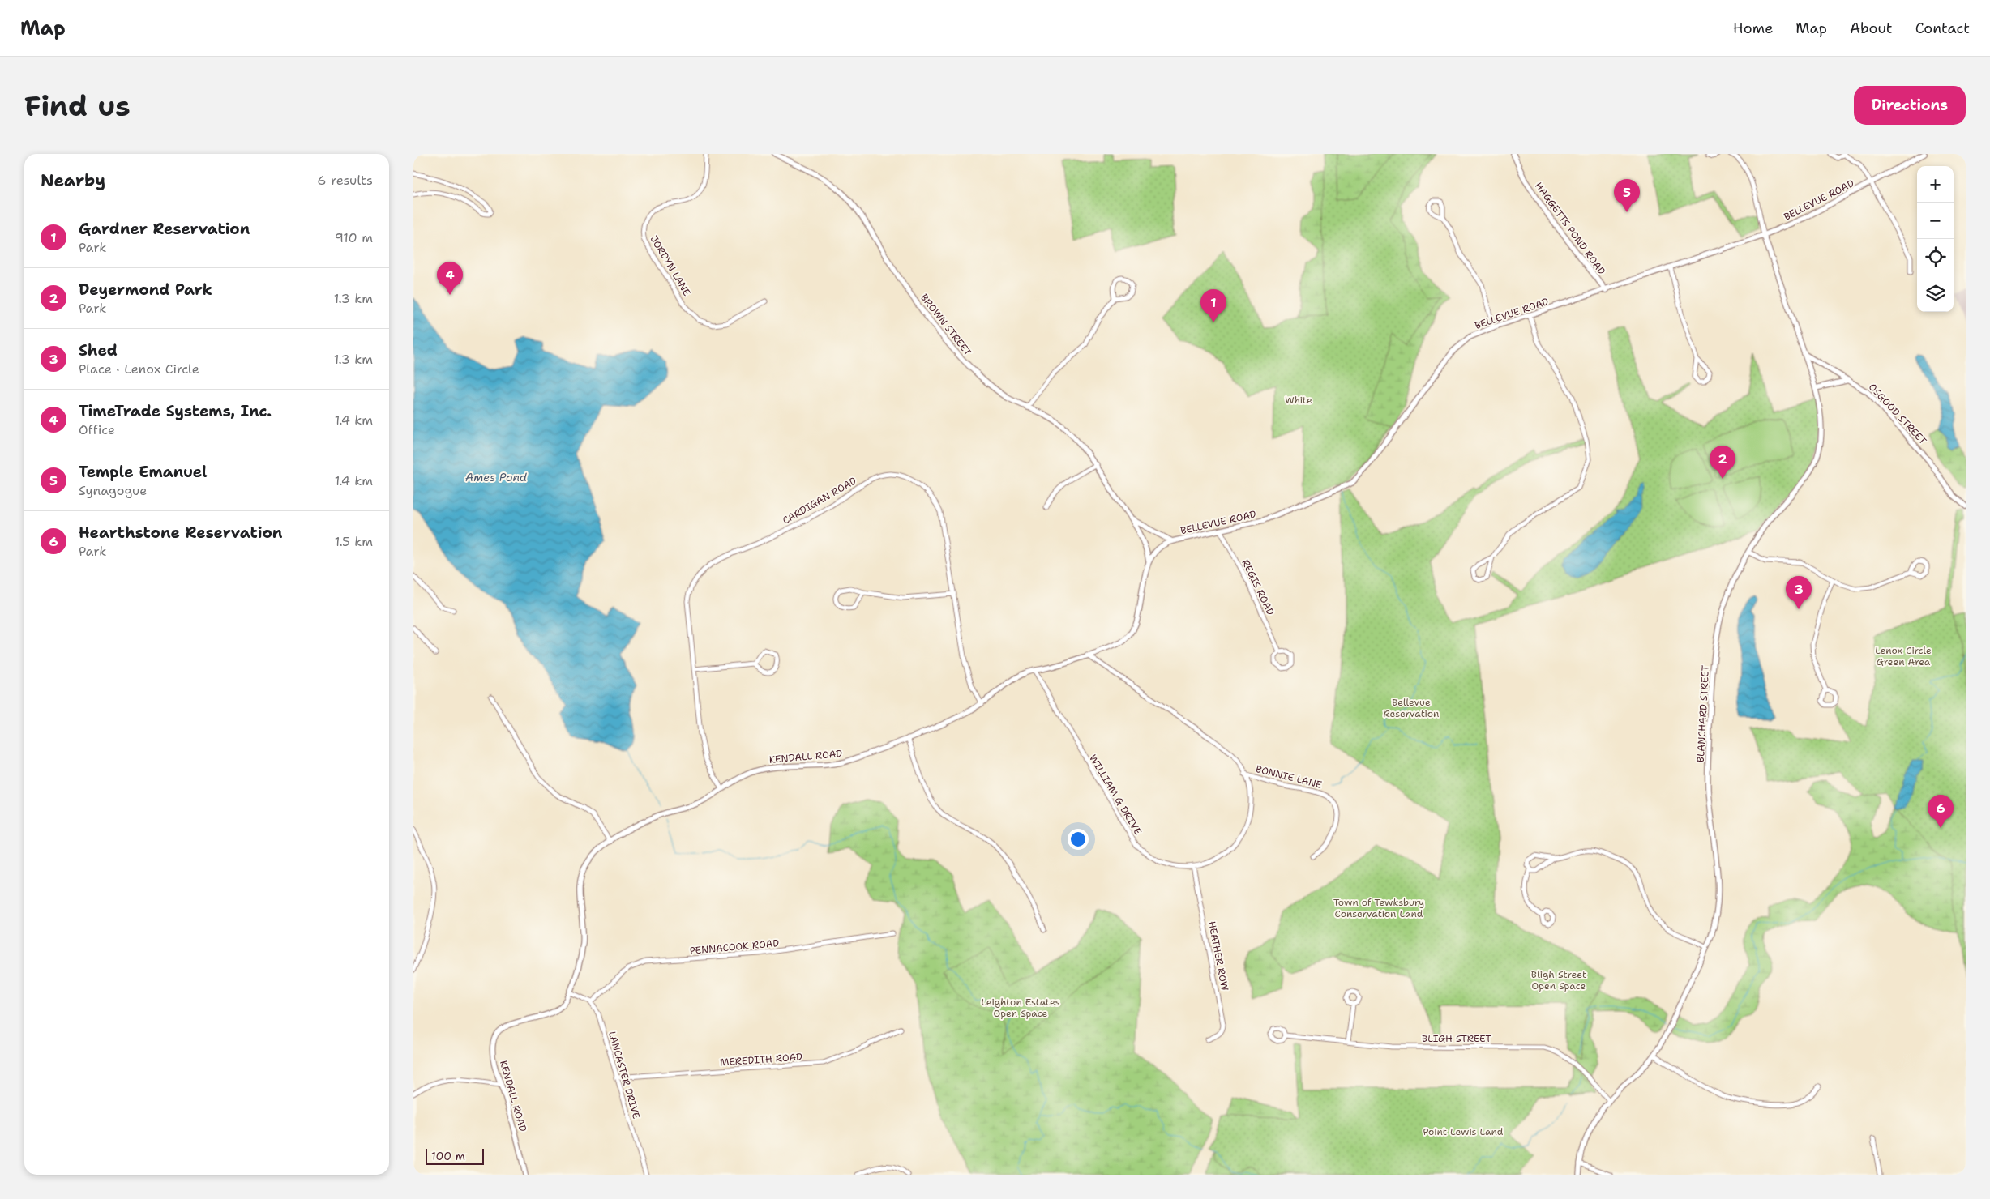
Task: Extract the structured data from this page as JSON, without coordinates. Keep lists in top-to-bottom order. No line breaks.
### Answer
{"streets":{"street":["BELLEVUE ROAD","HAGGETTS POND ROAD","JORDYN LANE","BROWN STREET","OSGOOD STREET","CARDIGAN ROAD","REGIS ROAD","BLANCHARD STREET","KENDALL ROAD","BONNIE LANE","WILLIAM G DRIVE","PENNACOOK ROAD","HEATHER ROW","BLIGH STREET","MEREDITH ROAD","LANCASTER DRIVE"]},"crossings":[["BELLEVUE ROAD","HAGGETTS POND ROAD"],["BELLEVUE ROAD","BROWN STREET"],["BELLEVUE ROAD","REGIS ROAD"],["BELLEVUE ROAD","KENDALL ROAD"],["OSGOOD STREET","BLANCHARD STREET"],["CARDIGAN ROAD","KENDALL ROAD"],["BLANCHARD STREET","BLIGH STREET"],["KENDALL ROAD","WILLIAM G DRIVE"],["BONNIE LANE","WILLIAM G DRIVE"],["WILLIAM G DRIVE","HEATHER ROW"],["PENNACOOK ROAD","LANCASTER DRIVE"],["MEREDITH ROAD","LANCASTER DRIVE"]],"water":["Ames Pond"],"parks":["White","Lenox Circle Green Area","Bellevue Reservation","Town of Tewksbury Conservation Land","Bligh Street Open Space","Leighton Estates Open Space","Point Lewis Land"],"scale_bar":"100 m","page":{"header":"Map","nav":["Home","Map","About","Contact"],"buttons":"Directions","title":"Find us","heading":["Nearby","6 results"],"map_buttons":["+","−"],"pins":["5","4","1","2","3","6"],"list":[{"mark":"1","name":"Gardner Reservation","note":"Park","value":"910 m"},{"mark":"2","name":"Deyermond Park","note":"Park","value":"1.3 km"},{"mark":"3","name":"Shed","note":"Place · Lenox Circle","value":"1.3 km"},{"mark":"4","name":"TimeTrade Systems, Inc.","note":"Office","value":"1.4 km"},{"mark":"5","name":"Temple Emanuel","note":"Synagogue","value":"1.4 km"},{"mark":"6","name":"Hearthstone Reservation","note":"Park","value":"1.5 km"}],"scale":"100 m"}}
